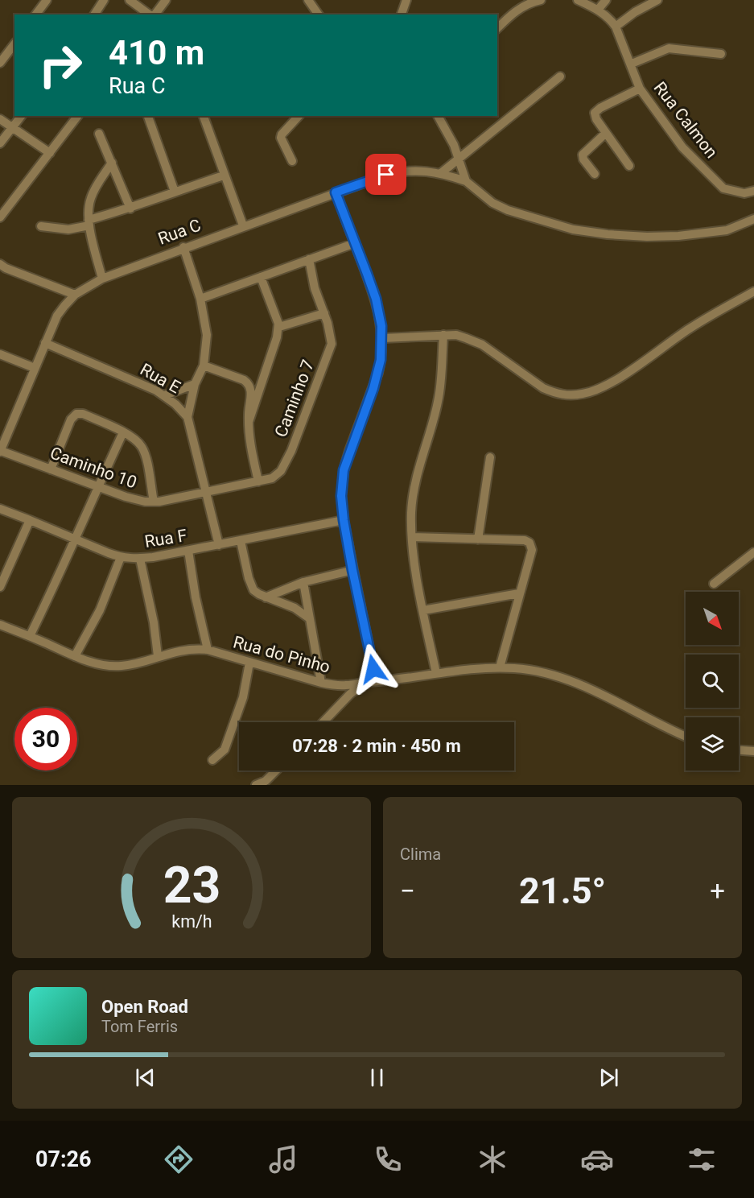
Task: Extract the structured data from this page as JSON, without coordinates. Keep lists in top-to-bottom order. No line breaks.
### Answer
{"streets":{"street":["Rua Calmon","Rua C","Rua E","Caminho 7","Caminho 10","Rua F","Rua do Pinho"]},"crossings":[["Rua C","Rua E"],["Rua C","Caminho 10"],["Rua E","Caminho 7"],["Rua E","Caminho 10"],["Rua E","Rua F"],["Caminho 7","Caminho 10"]],"north":"bottom right","page":{"turn":["410 m","Rua C"],"limit":"30","trip":"07:28 · 2 min · 450 m","tile":"Clima","heat":["−","21.5°","+"],"song":["Open Road","Tom Ferris"],"tabs":"07:26","gauge":["23","km/h"]}}
